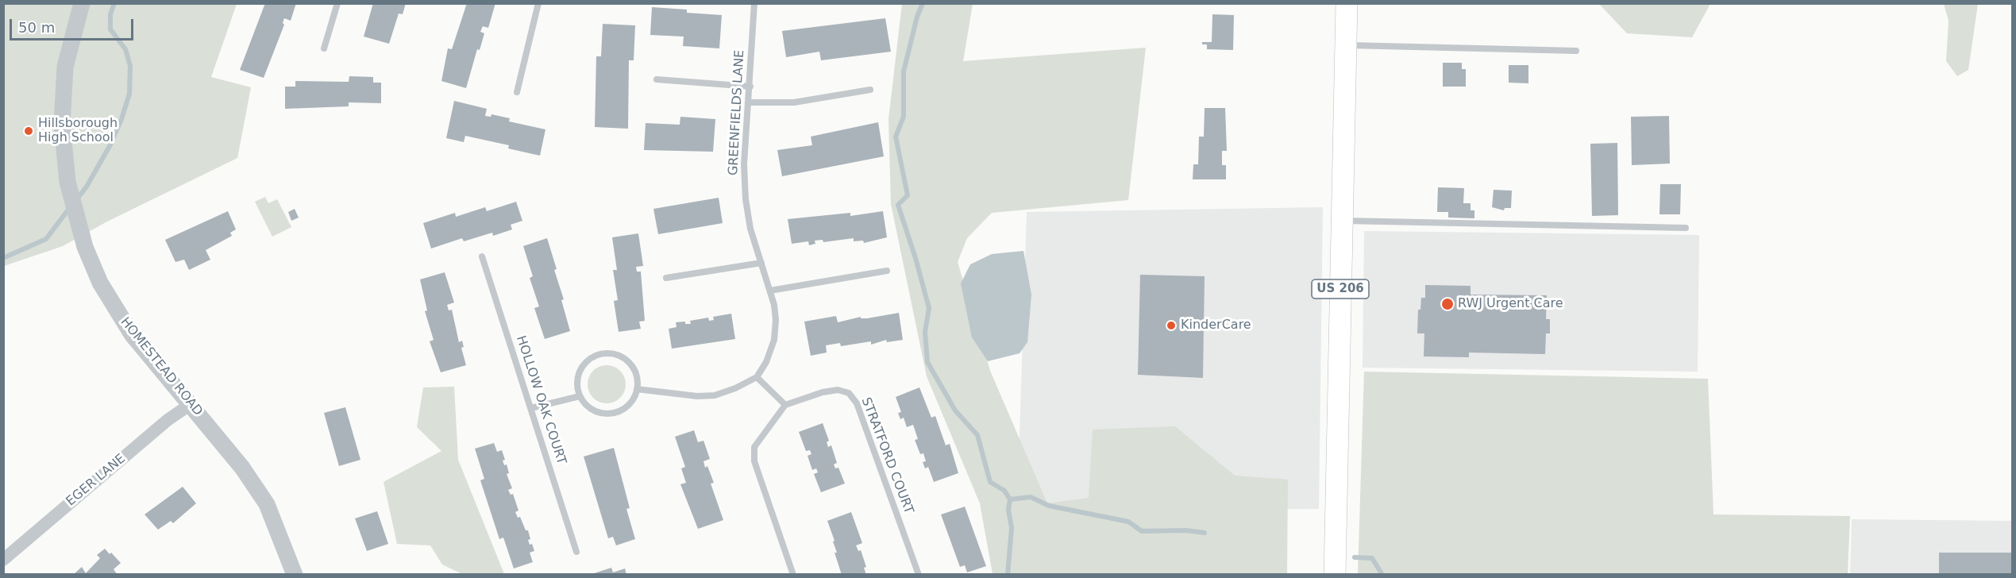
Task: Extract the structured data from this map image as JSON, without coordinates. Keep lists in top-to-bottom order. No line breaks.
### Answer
{"streets":{"main road":["US 206"],"street":["HOMESTEAD ROAD","EGER LANE"],"lane":["GREENFIELDS LANE","HOLLOW OAK COURT","STRATFORD COURT"]},"crossings":[["HOMESTEAD ROAD","EGER LANE"]],"places":["Hillsborough High School","RWJ Urgent Care","KinderCare"],"scale_bar":"50 m"}
